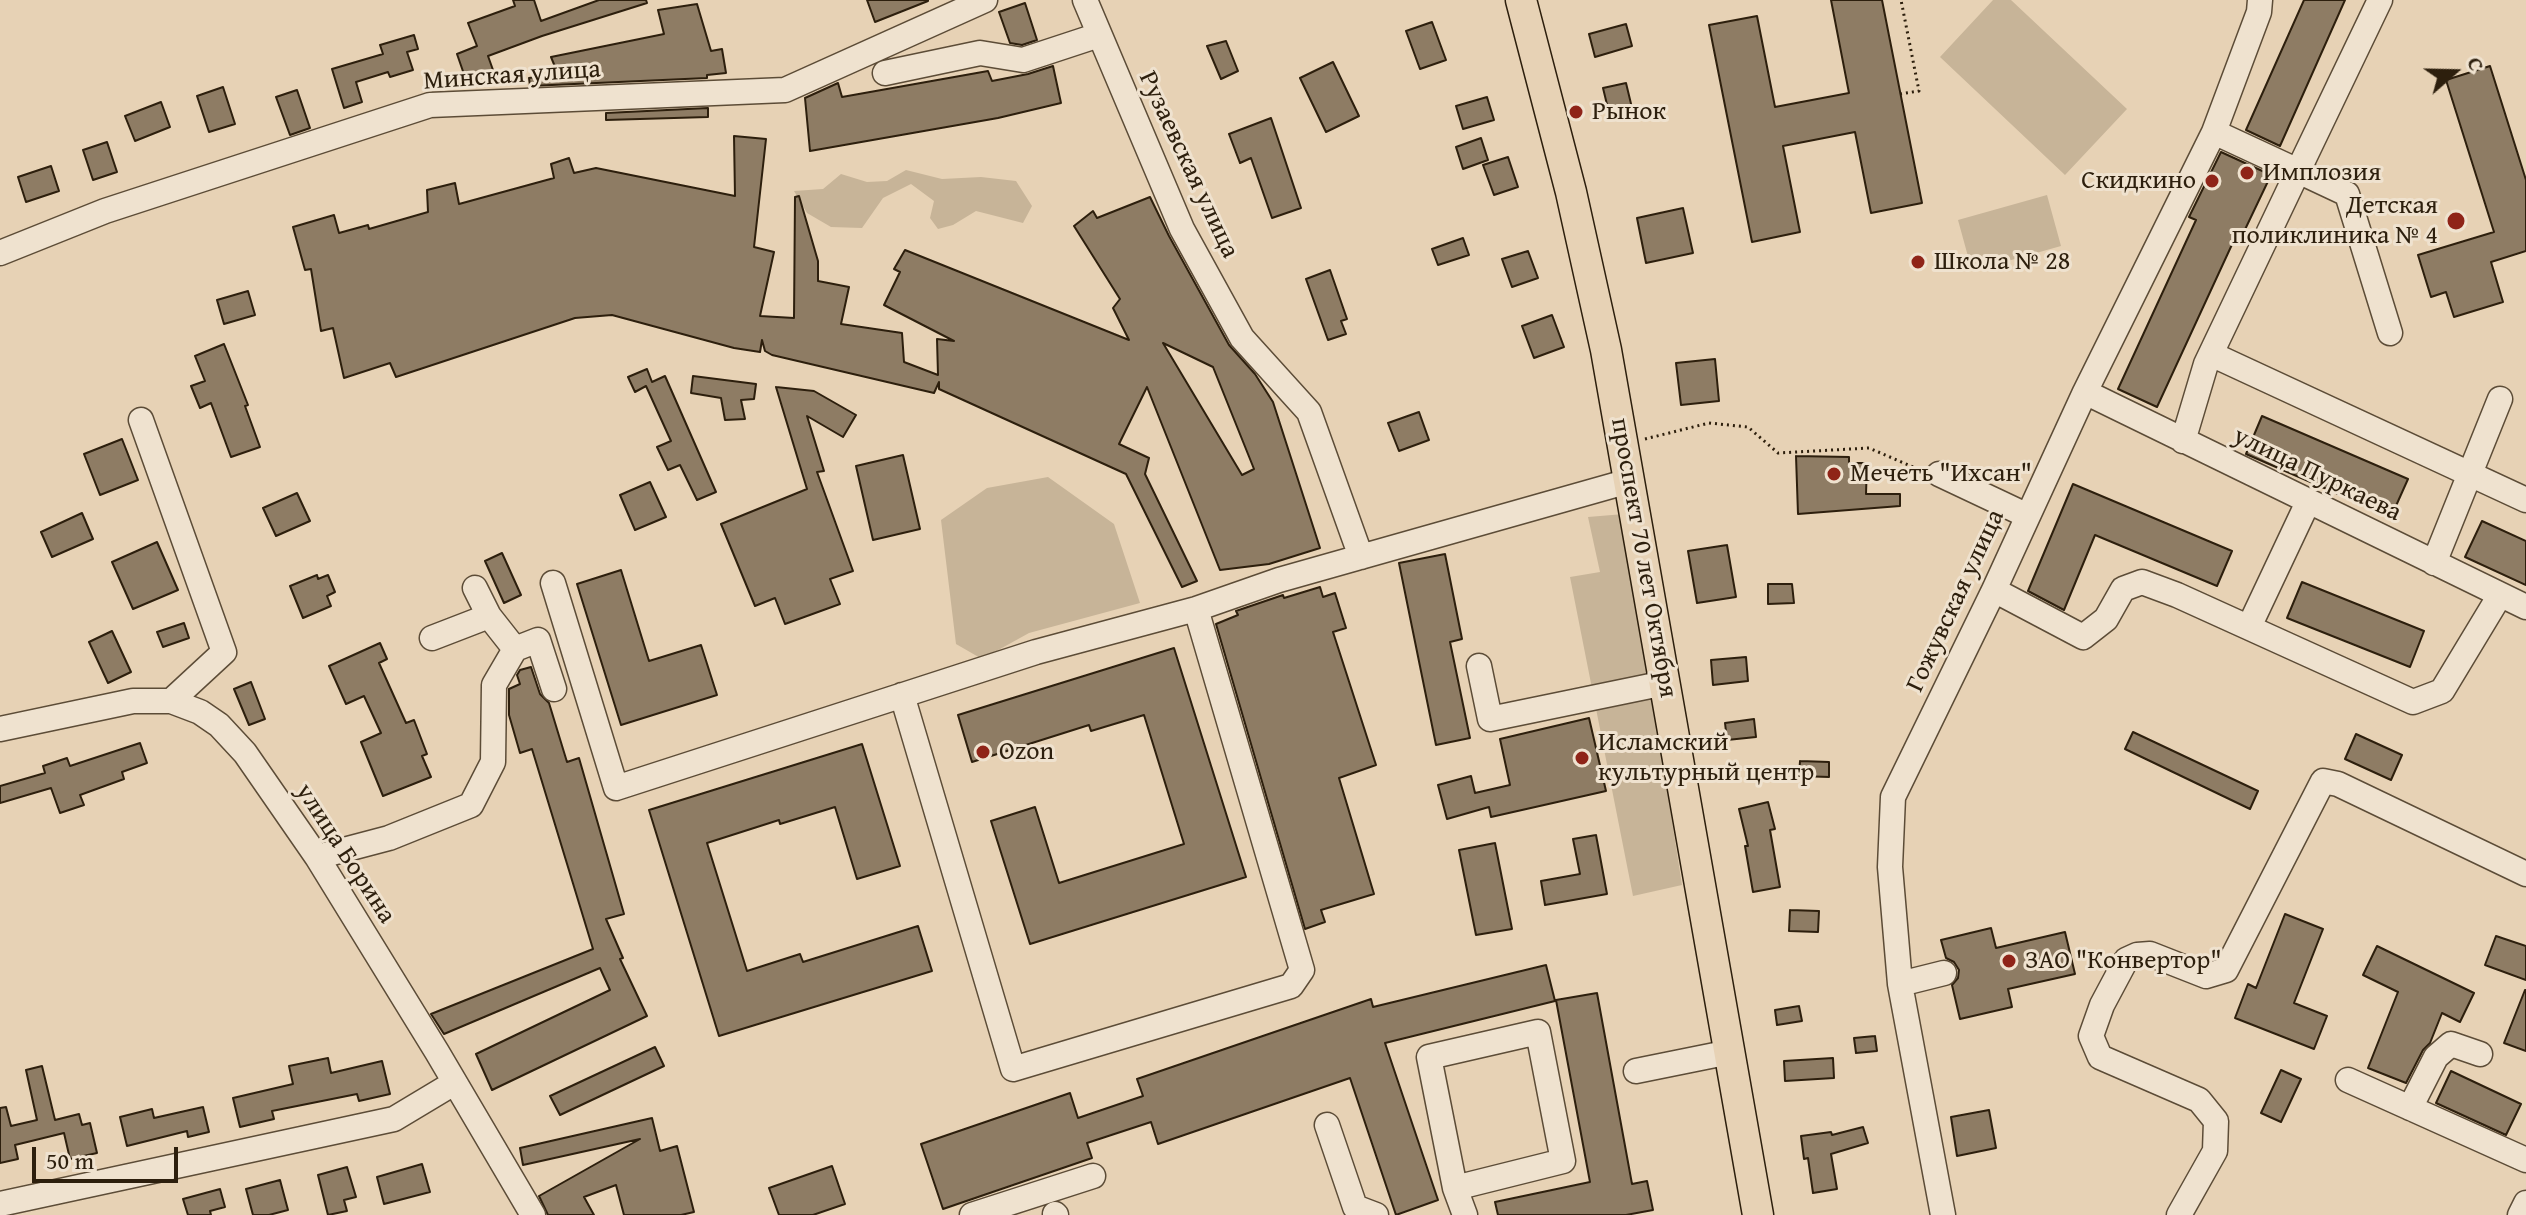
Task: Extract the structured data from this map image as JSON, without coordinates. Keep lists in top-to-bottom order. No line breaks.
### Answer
{"streets":{"main road":["проспект 70 лет Октября"],"street":["Минская улица","Рузаевская улица","улица Пуркаева","Гожувская улица","улица Борина"]},"crossings":[["улица Пуркаева","Гожувская улица"]],"places":["Рынок","Имплозия","Скидкино","Детская поликлиника № 4","Школа № 28","Мечеть \"Ихсан\"","Ozon","Исламский культурный центр","ЗАО \"Конвертор\""],"scale_bar":"50 m","north":"right"}
